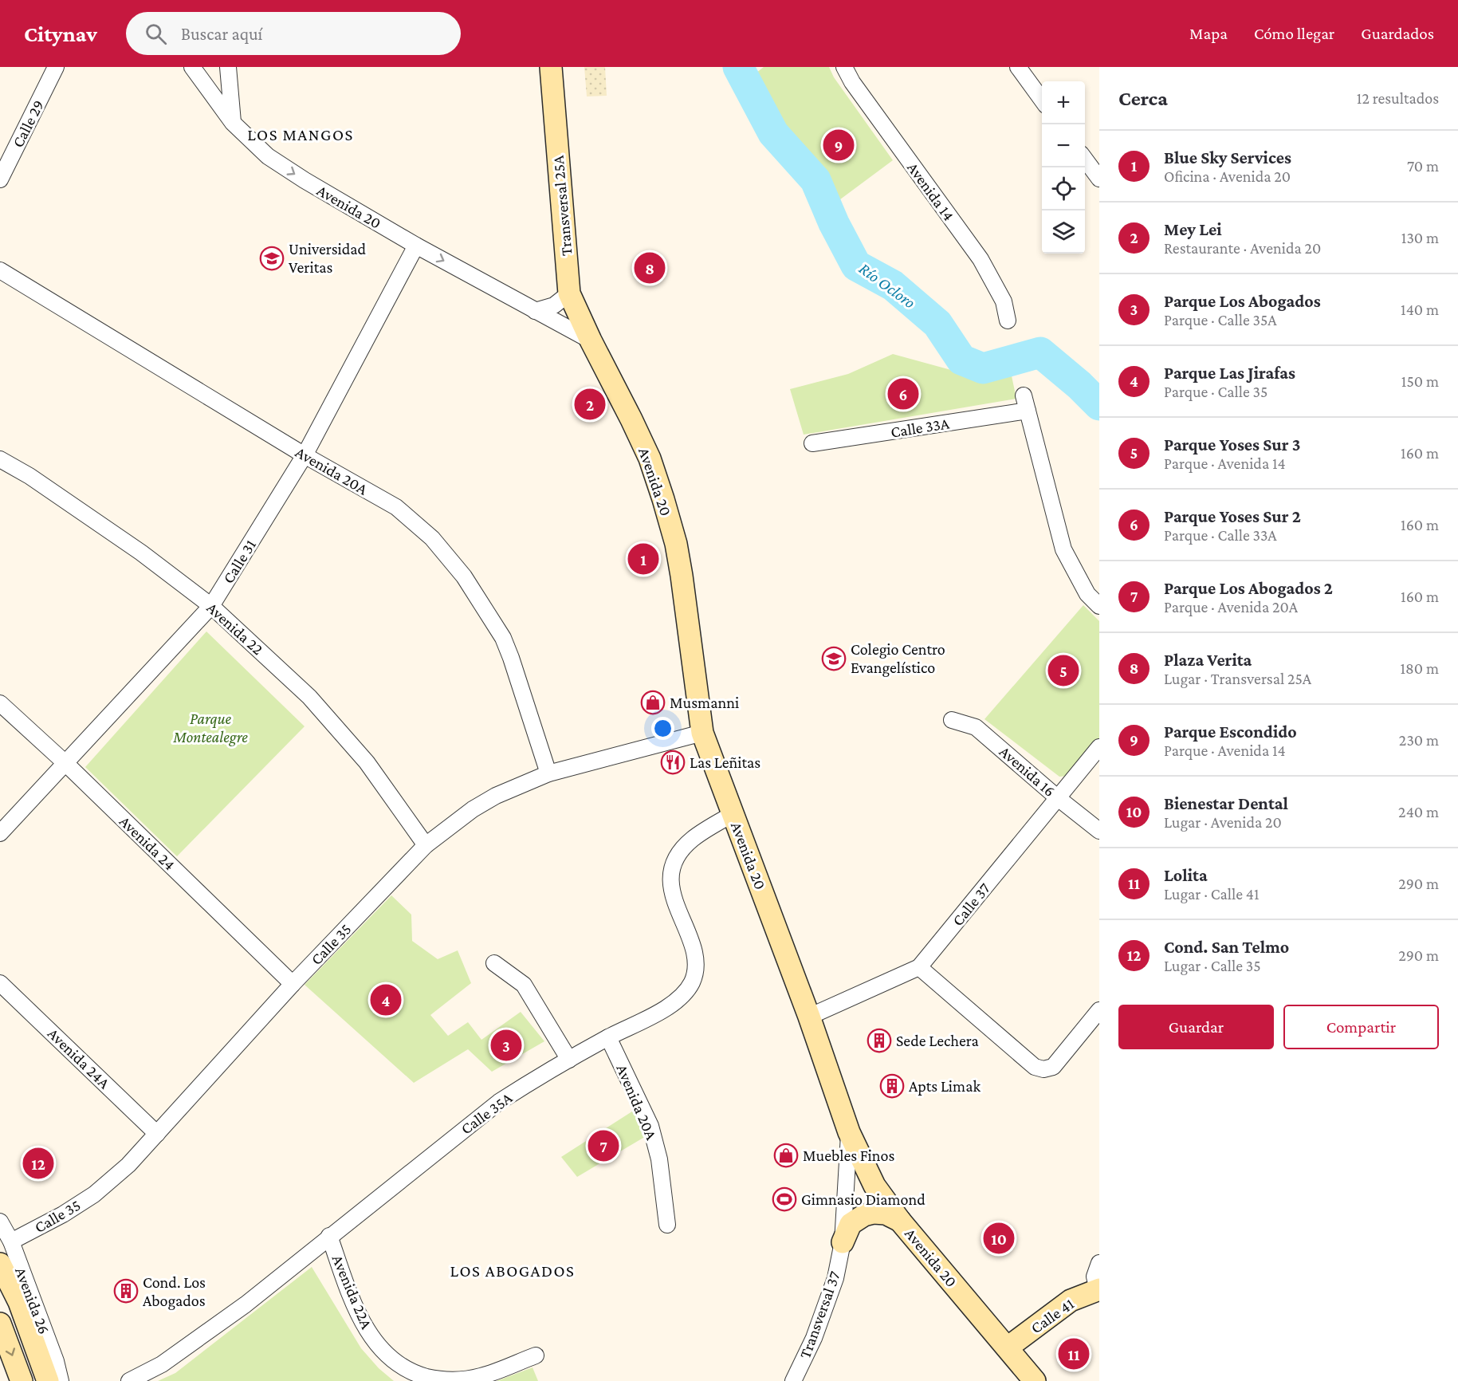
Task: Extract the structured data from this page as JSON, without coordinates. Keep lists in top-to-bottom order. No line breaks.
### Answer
{"streets":{"main road":["Transversal 25A","Avenida 20","Calle 41"],"street":["Calle 29","Avenida 14","Calle 33A","Avenida 20A","Calle 31","Avenida 22","Avenida 16","Avenida 24","Calle 37","Calle 35","Avenida 24A","Calle 35A","Avenida 22A","Avenida 26","Transversal 37"]},"crossings":[["Transversal 25A","Avenida 20"],["Avenida 20","Calle 31"],["Avenida 20","Calle 37"],["Avenida 20","Calle 35"],["Avenida 20","Calle 35A"],["Avenida 20","Transversal 37"],["Avenida 20","Calle 41"],["Avenida 20A","Calle 31"],["Avenida 20A","Calle 35"],["Avenida 20A","Calle 35A"],["Calle 31","Avenida 22"],["Calle 31","Avenida 24"],["Avenida 22","Calle 35"],["Avenida 16","Calle 37"],["Avenida 24","Calle 35"],["Calle 35","Avenida 24A"],["Calle 35","Avenida 26"],["Calle 35A","Avenida 22A"]],"districts":["LOS MANGOS","LOS ABOGADOS"],"water":["Río Ocloro"],"parks":["Parque Montealegre"],"places":{"school or university":["Universidad Veritas","Colegio Centro Evangelístico"],"shop":["Musmanni","Muebles Finos"],"restaurant":["Las Leñitas"],"building":["Sede Lechera","Apts Limak","Cond. Los Abogados"],"sports":["Gimnasio Diamond"]},"page":{"header":"Citynav","search":"Buscar aquí","nav":["Mapa","Cómo llegar","Guardados"],"heading":["Cerca","12 resultados"],"map_buttons":["+","−"],"pins":["9","8","6","2","1","5","4","3","7","12","10","11"],"list":[{"mark":"1","name":"Blue Sky Services","note":"Oficina · Avenida 20","value":"70 m"},{"mark":"2","name":"Mey Lei","note":"Restaurante · Avenida 20","value":"130 m"},{"mark":"3","name":"Parque Los Abogados","note":"Parque · Calle 35A","value":"140 m"},{"mark":"4","name":"Parque Las Jirafas","note":"Parque · Calle 35","value":"150 m"},{"mark":"5","name":"Parque Yoses Sur 3","note":"Parque · Avenida 14","value":"160 m"},{"mark":"6","name":"Parque Yoses Sur 2","note":"Parque · Calle 33A","value":"160 m"},{"mark":"7","name":"Parque Los Abogados 2","note":"Parque · Avenida 20A","value":"160 m"},{"mark":"8","name":"Plaza Verita","note":"Lugar · Transversal 25A","value":"180 m"},{"mark":"9","name":"Parque Escondido","note":"Parque · Avenida 14","value":"230 m"},{"mark":"10","name":"Bienestar Dental","note":"Lugar · Avenida 20","value":"240 m"},{"mark":"11","name":"Lolita","note":"Lugar · Calle 41","value":"290 m"},{"mark":"12","name":"Cond. San Telmo","note":"Lugar · Calle 35","value":"290 m"}],"buttons":["Guardar","Compartir"]}}
